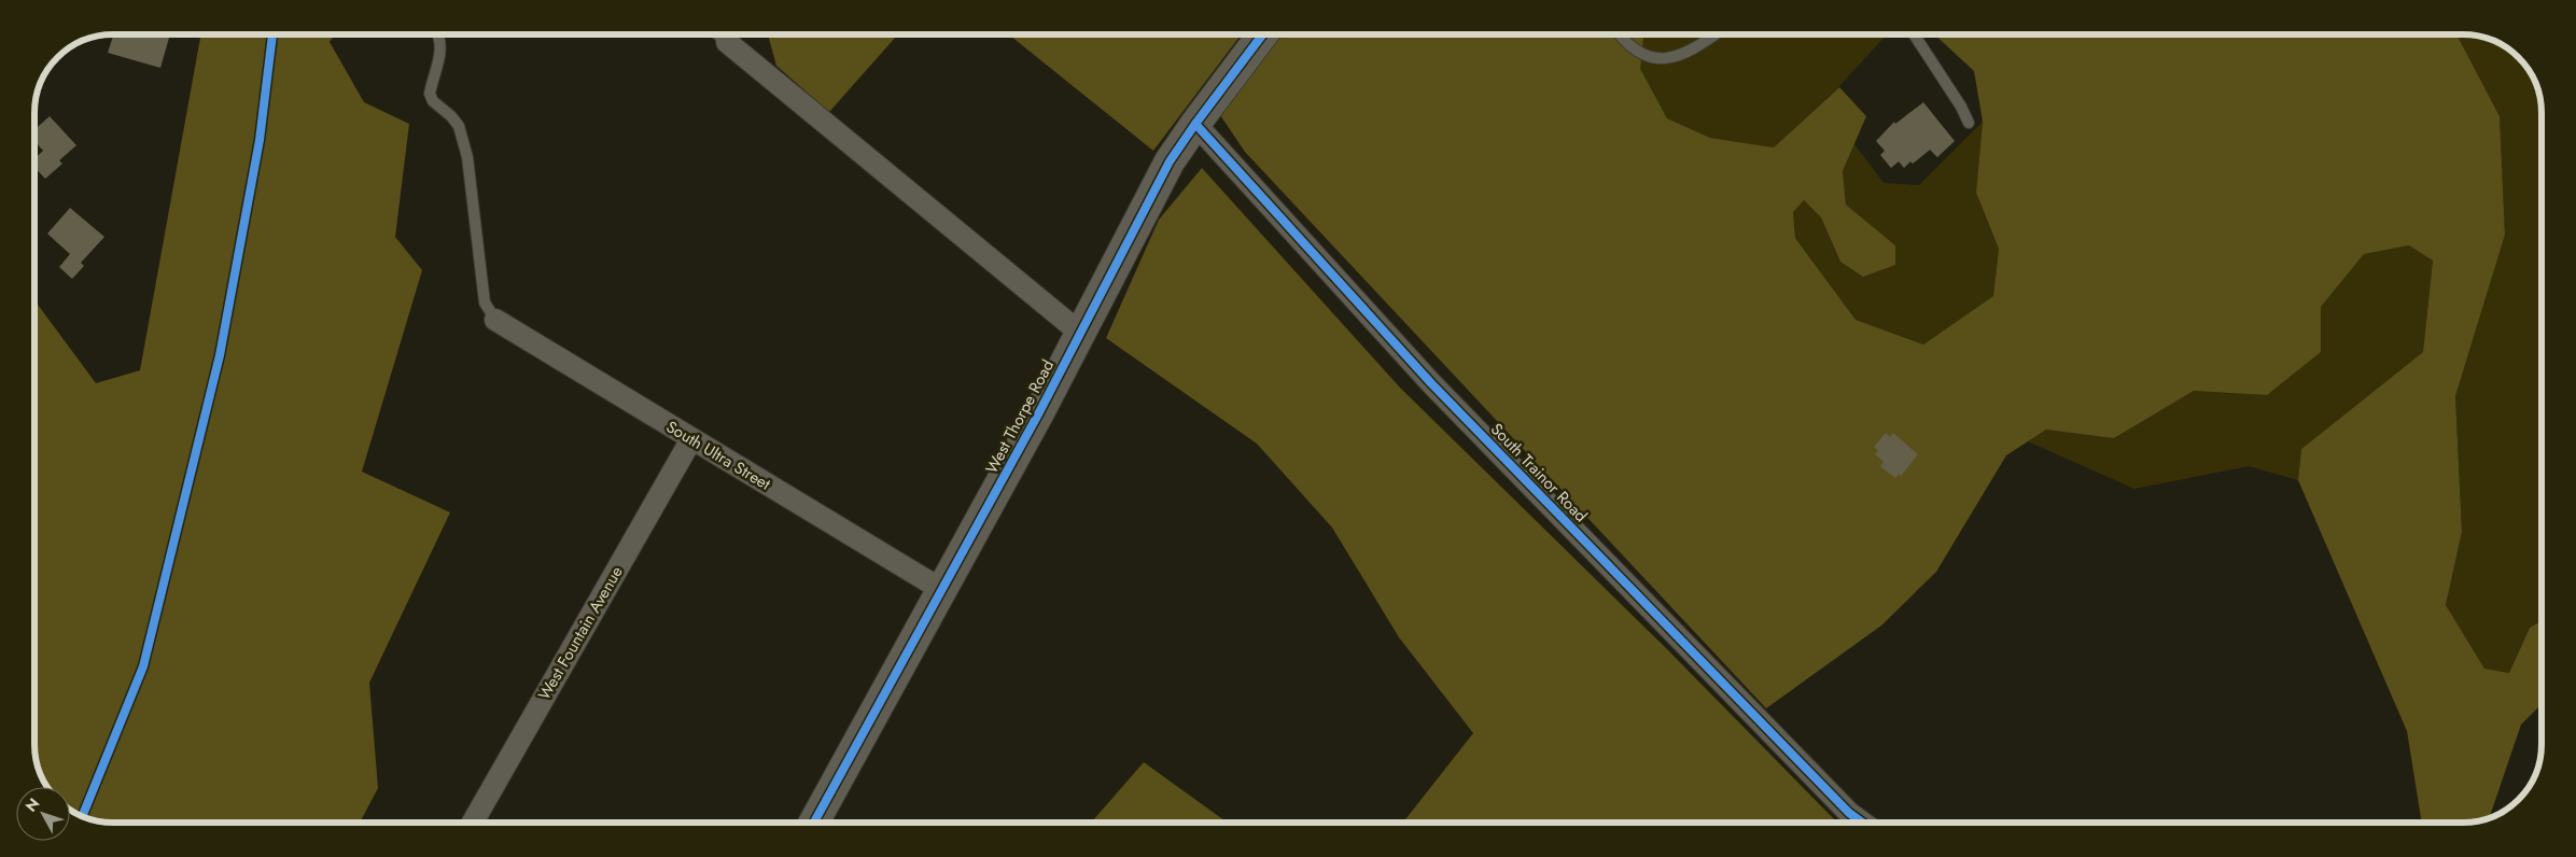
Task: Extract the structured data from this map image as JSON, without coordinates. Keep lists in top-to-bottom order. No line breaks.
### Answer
{"streets":{"street":["West Thorpe Road","South Ultra Street","South Trainor Road","West Fountain Avenue"]},"crossings":[["West Thorpe Road","South Ultra Street"],["West Thorpe Road","South Trainor Road"],["South Ultra Street","West Fountain Avenue"]],"north":"top left"}
